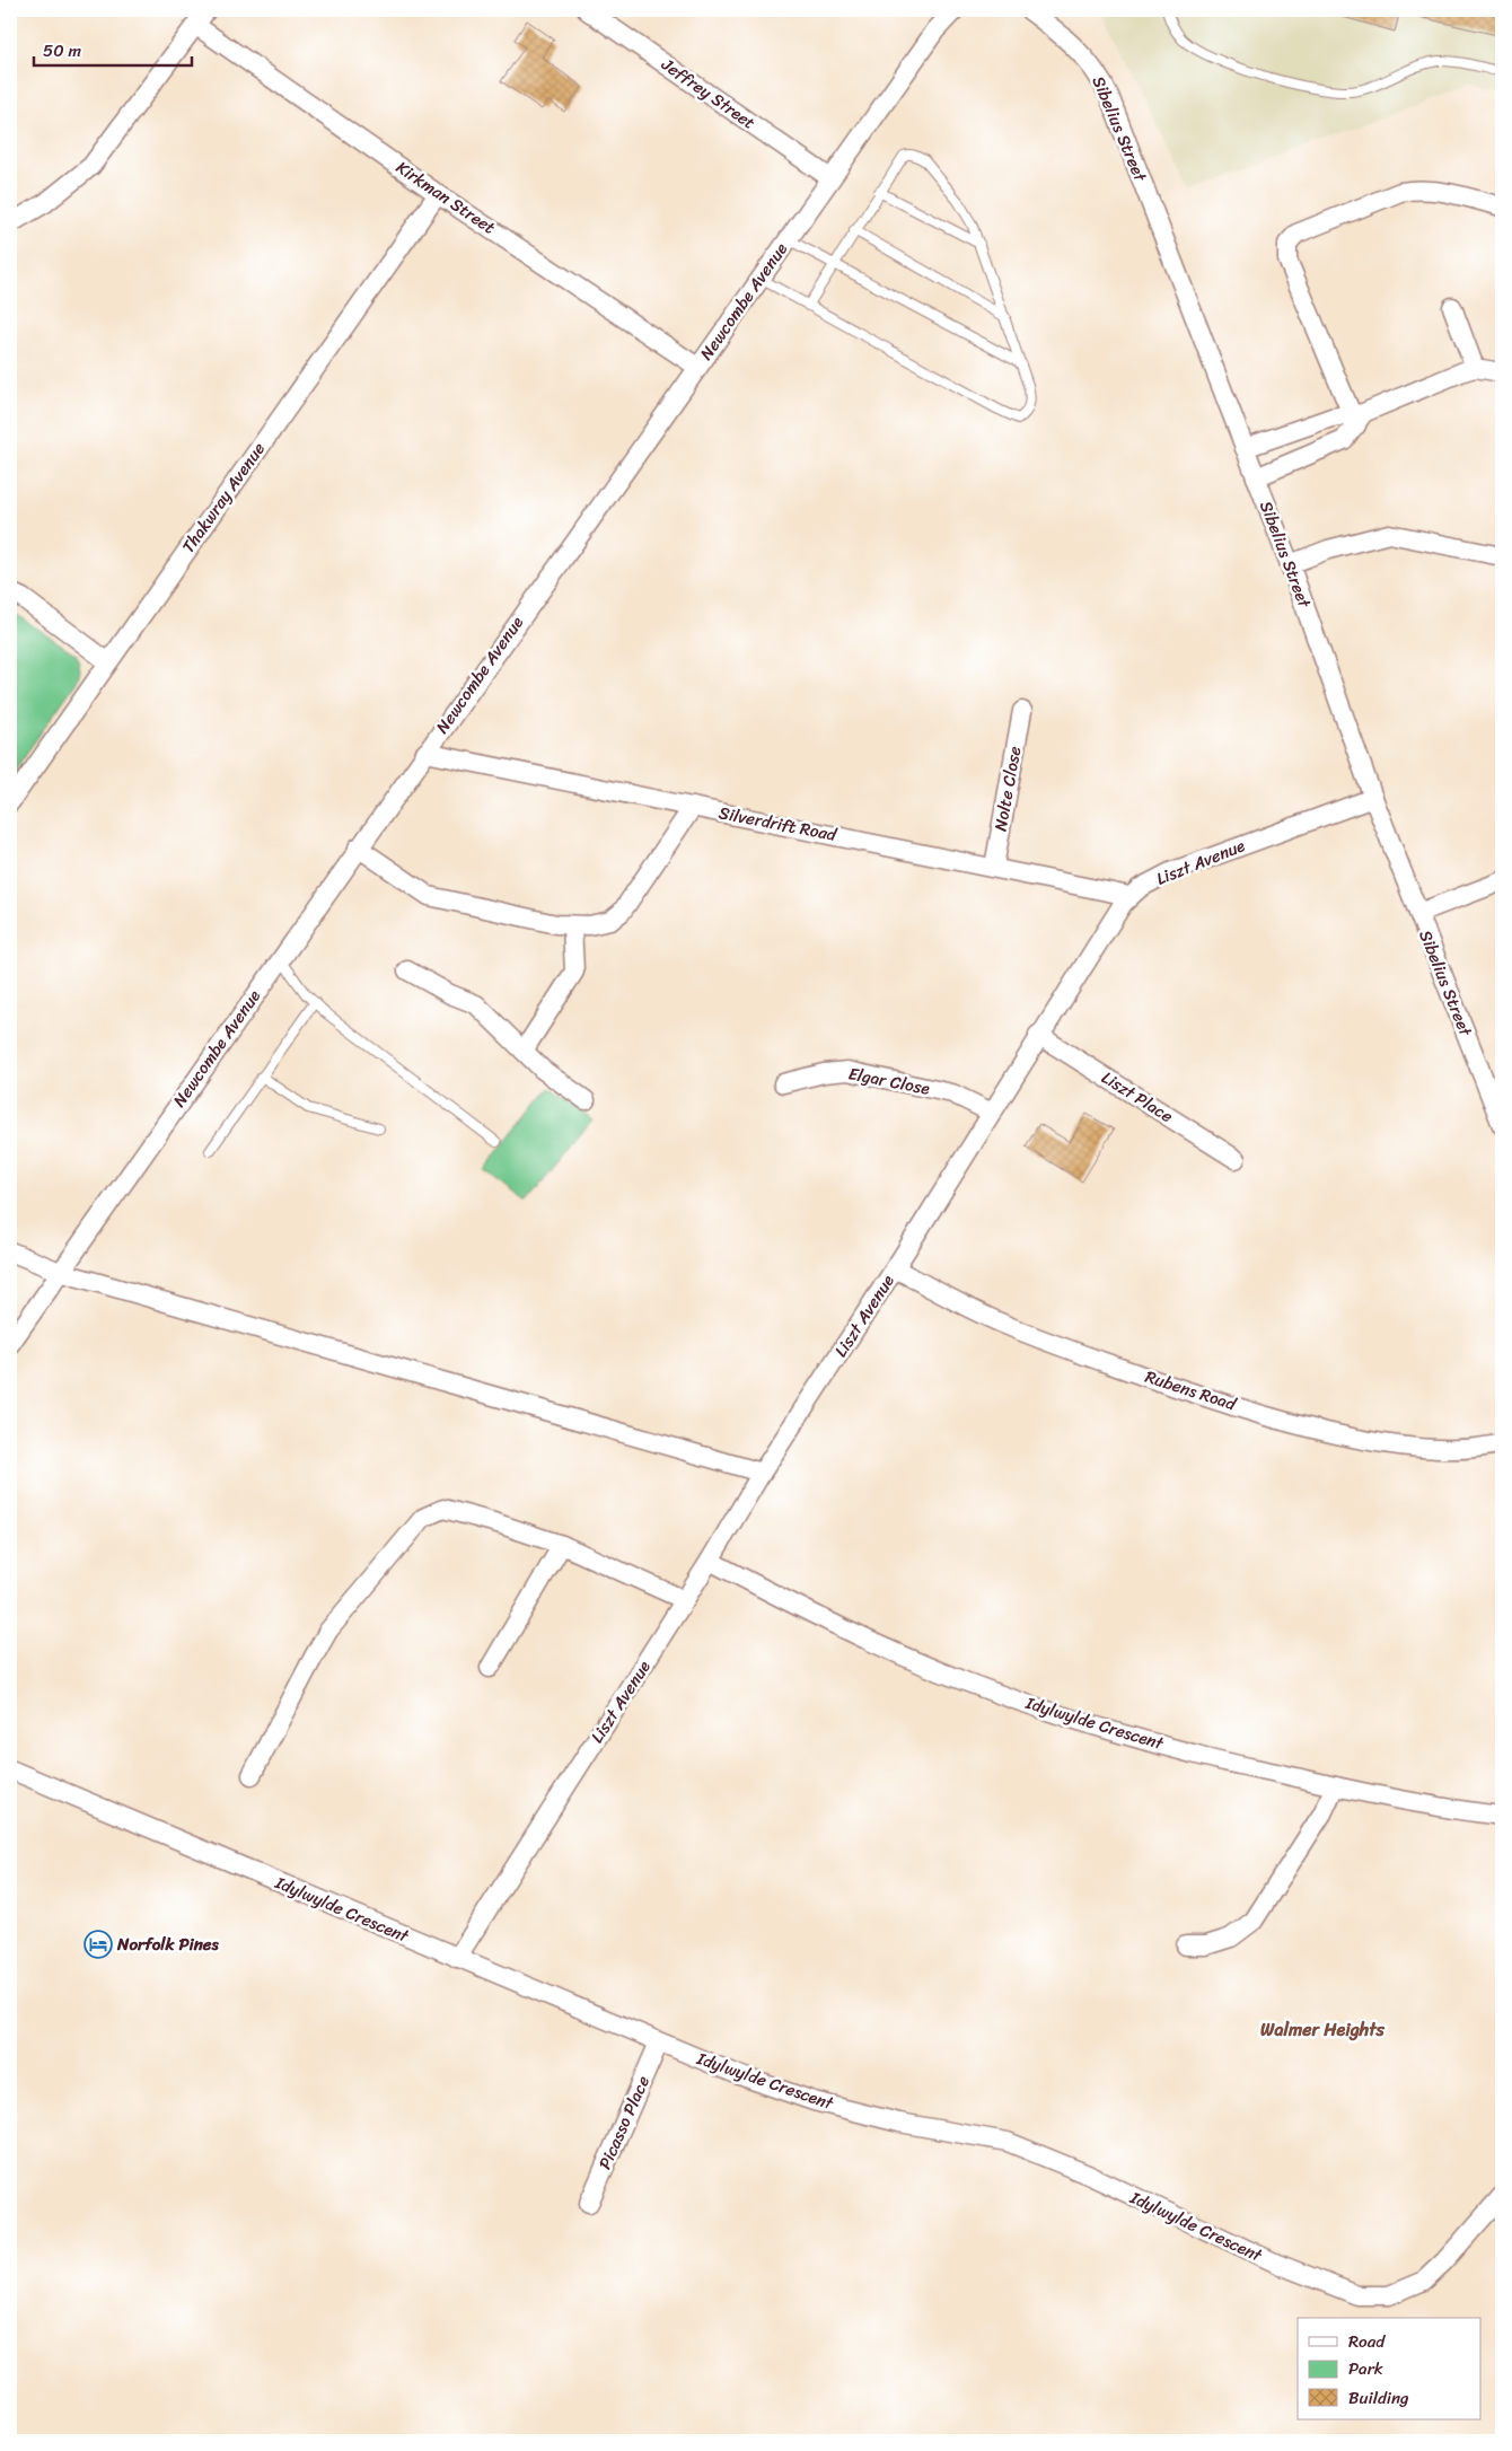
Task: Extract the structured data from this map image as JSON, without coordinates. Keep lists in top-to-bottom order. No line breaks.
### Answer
{"streets":{"street":["Jeffrey Street","Sibelius Street","Kirkman Street","Newcombe Avenue","Thakwray Avenue","Nolte Close","Silverdrift Road","Liszt Avenue","Elgar Close","Liszt Place","Rubens Road","Idylwylde Crescent","Picasso Place"]},"crossings":[["Jeffrey Street","Newcombe Avenue"],["Sibelius Street","Liszt Avenue"],["Kirkman Street","Newcombe Avenue"],["Kirkman Street","Thakwray Avenue"],["Newcombe Avenue","Silverdrift Road"],["Nolte Close","Silverdrift Road"],["Silverdrift Road","Liszt Avenue"],["Liszt Avenue","Elgar Close"],["Liszt Avenue","Liszt Place"],["Liszt Avenue","Rubens Road"],["Liszt Avenue","Idylwylde Crescent"],["Idylwylde Crescent","Picasso Place"]],"districts":["Walmer Heights"],"places":{"hotel":["Norfolk Pines"]},"legend":["Road","Park","Building"],"scale_bar":"50 m"}
